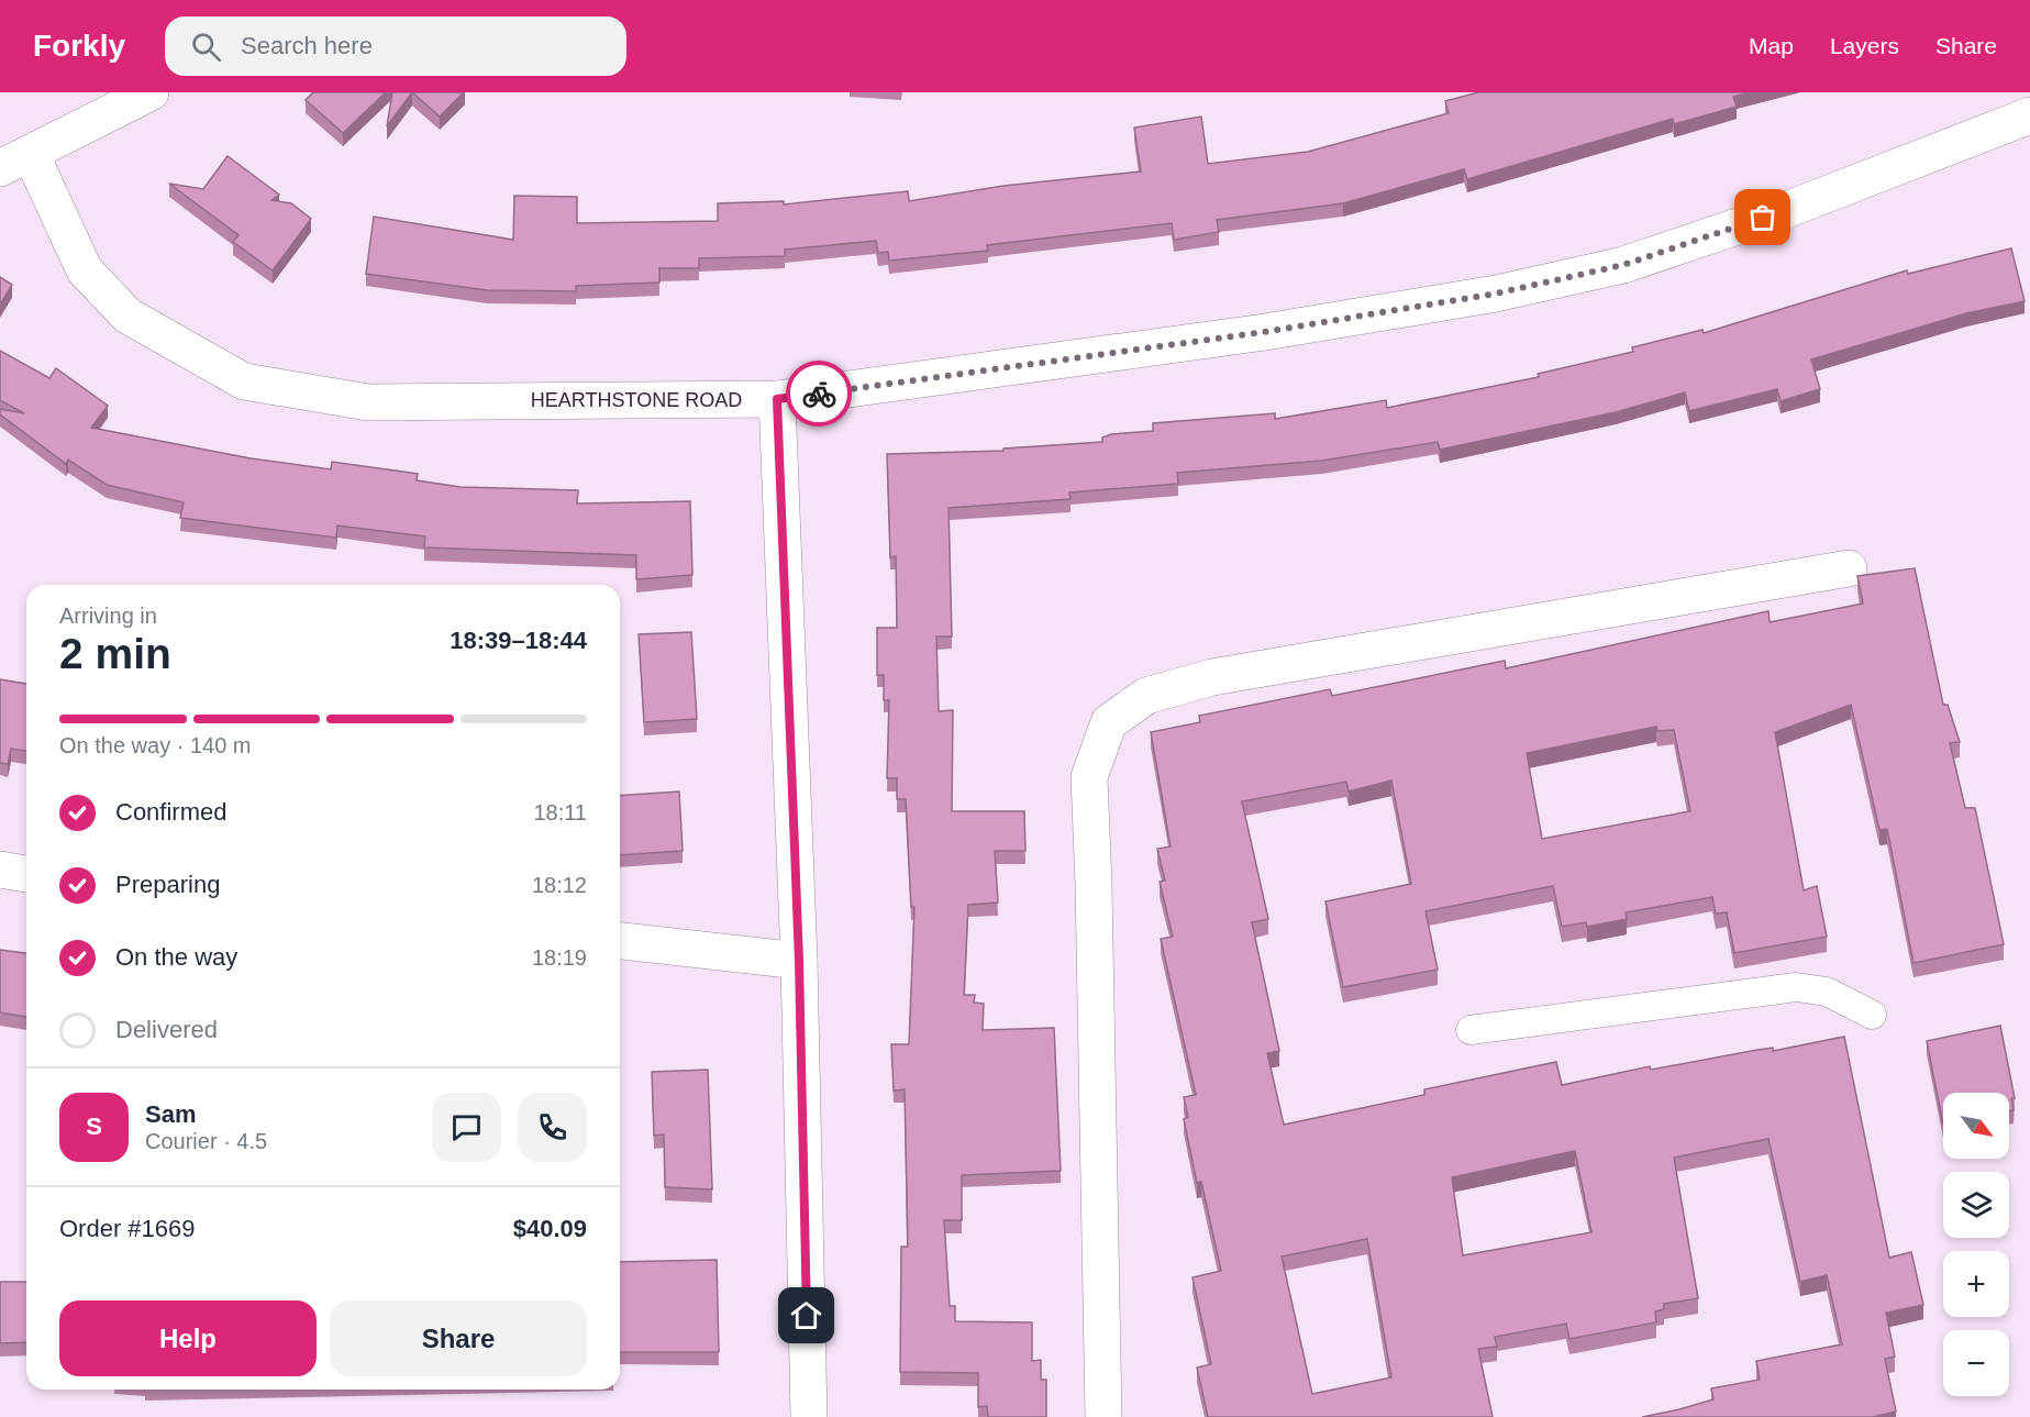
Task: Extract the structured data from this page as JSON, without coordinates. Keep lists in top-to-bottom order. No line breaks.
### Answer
{"streets":{"street":["HEARTHSTONE ROAD"]},"north":"bottom right","page":{"header":"Forkly","search":"Search here","nav":["Map","Layers","Share"],"heading":["2 min","Arriving in","18:39–18:44"],"panel":["Sam","Courier · 4.5","Order #1669","$40.09"],"bar":"On the way · 140 m","list":[["Confirmed","18:11"],["Preparing","18:12"],["On the way","18:19"],"Delivered"],"map_buttons":["+","−"],"round":"S","buttons":["Help","Share"]}}
